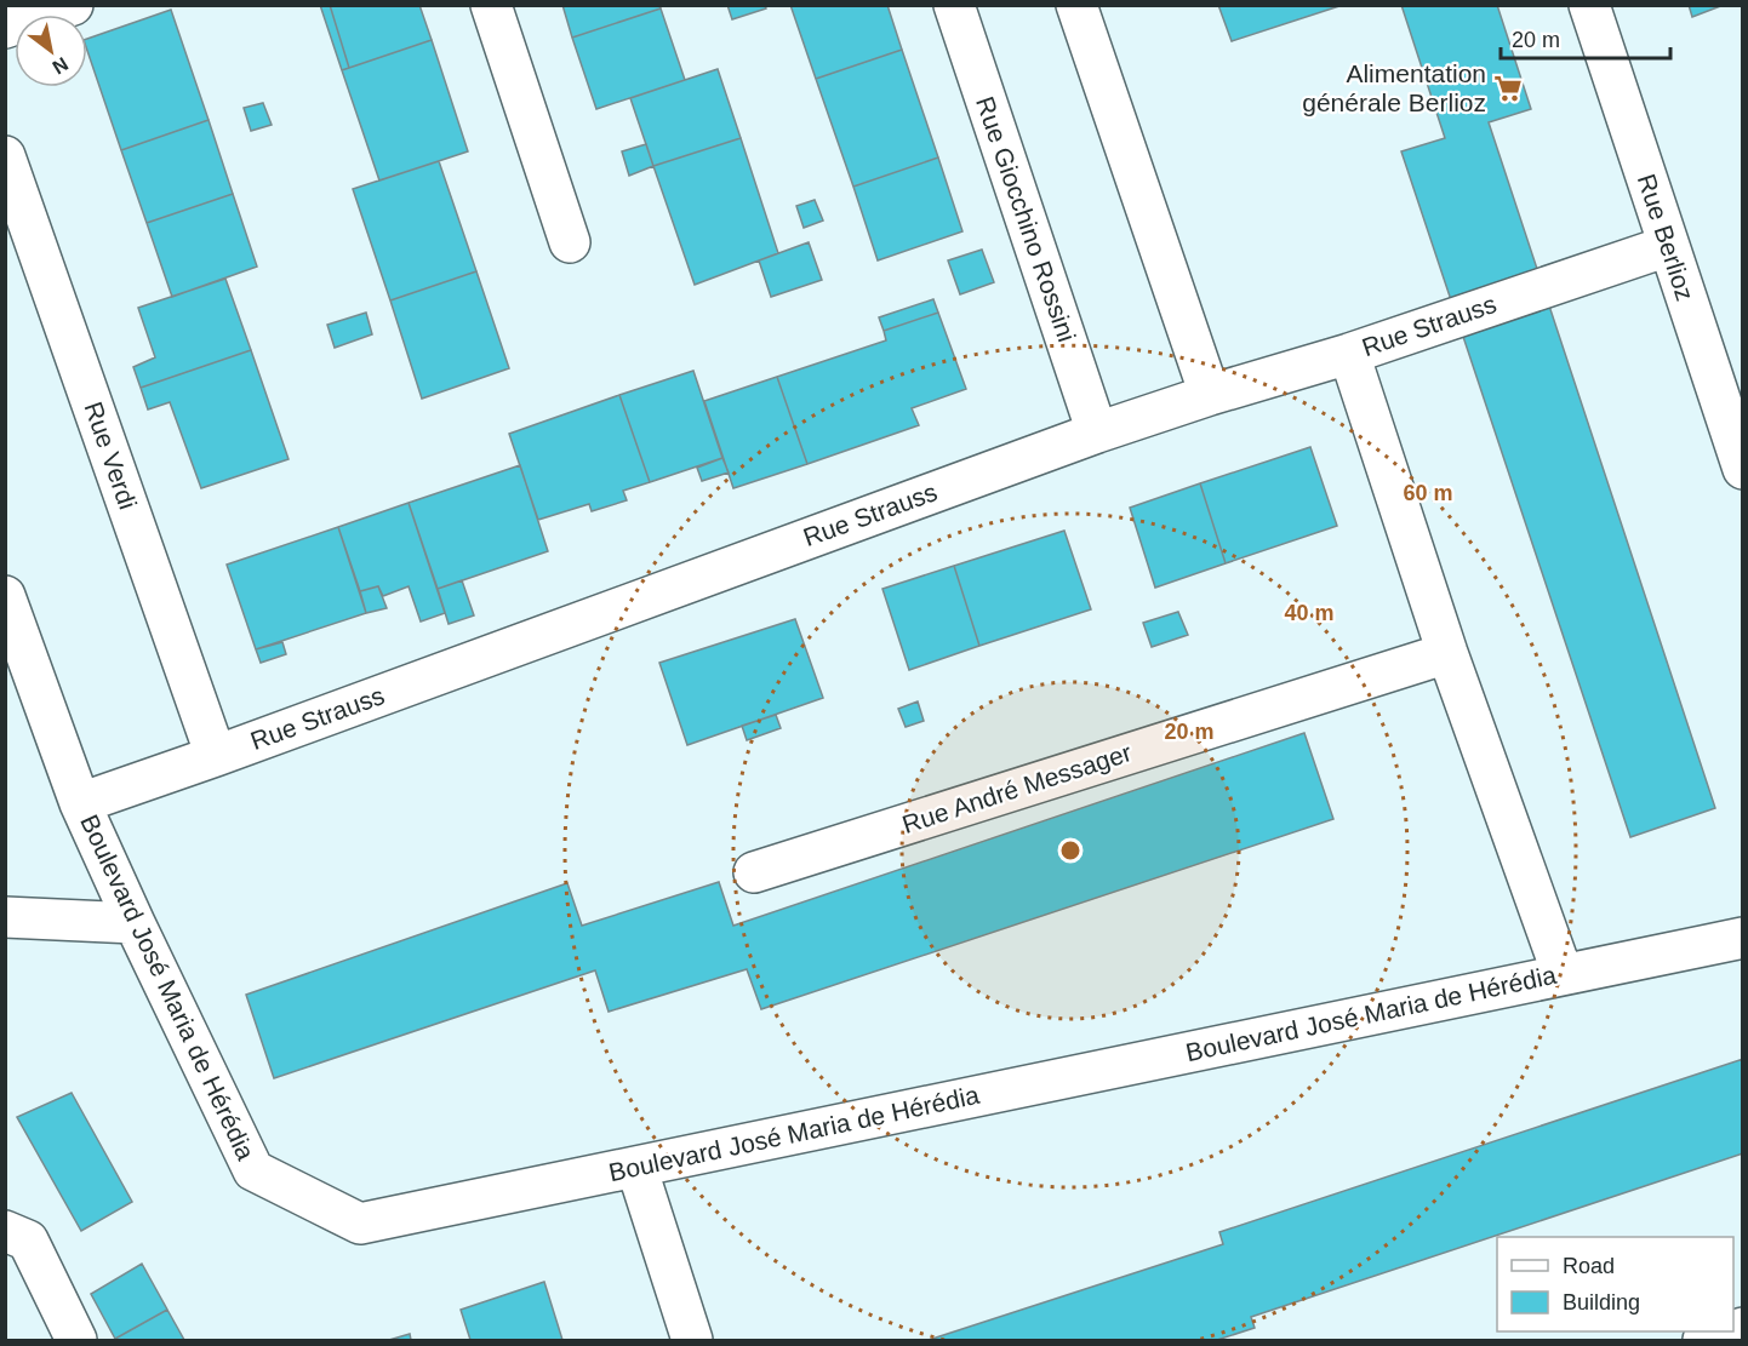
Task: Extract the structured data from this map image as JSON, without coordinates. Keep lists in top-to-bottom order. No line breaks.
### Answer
{"streets":{"street":["Rue Giocchino Rossini","Rue Berlioz","Rue Strauss","Rue Verdi","Rue André Messager","Boulevard José Maria de Hérédia"]},"crossings":[["Rue Giocchino Rossini","Rue Strauss"],["Rue Berlioz","Rue Strauss"],["Rue Strauss","Rue Verdi"],["Rue Strauss","Boulevard José Maria de Hérédia"]],"places":{"supermarket":["Alimentation générale Berlioz"]},"legend":["Road","Building"],"scale_bar":"20 m","north":"bottom right","rings":["60 m","40 m","20 m"]}
